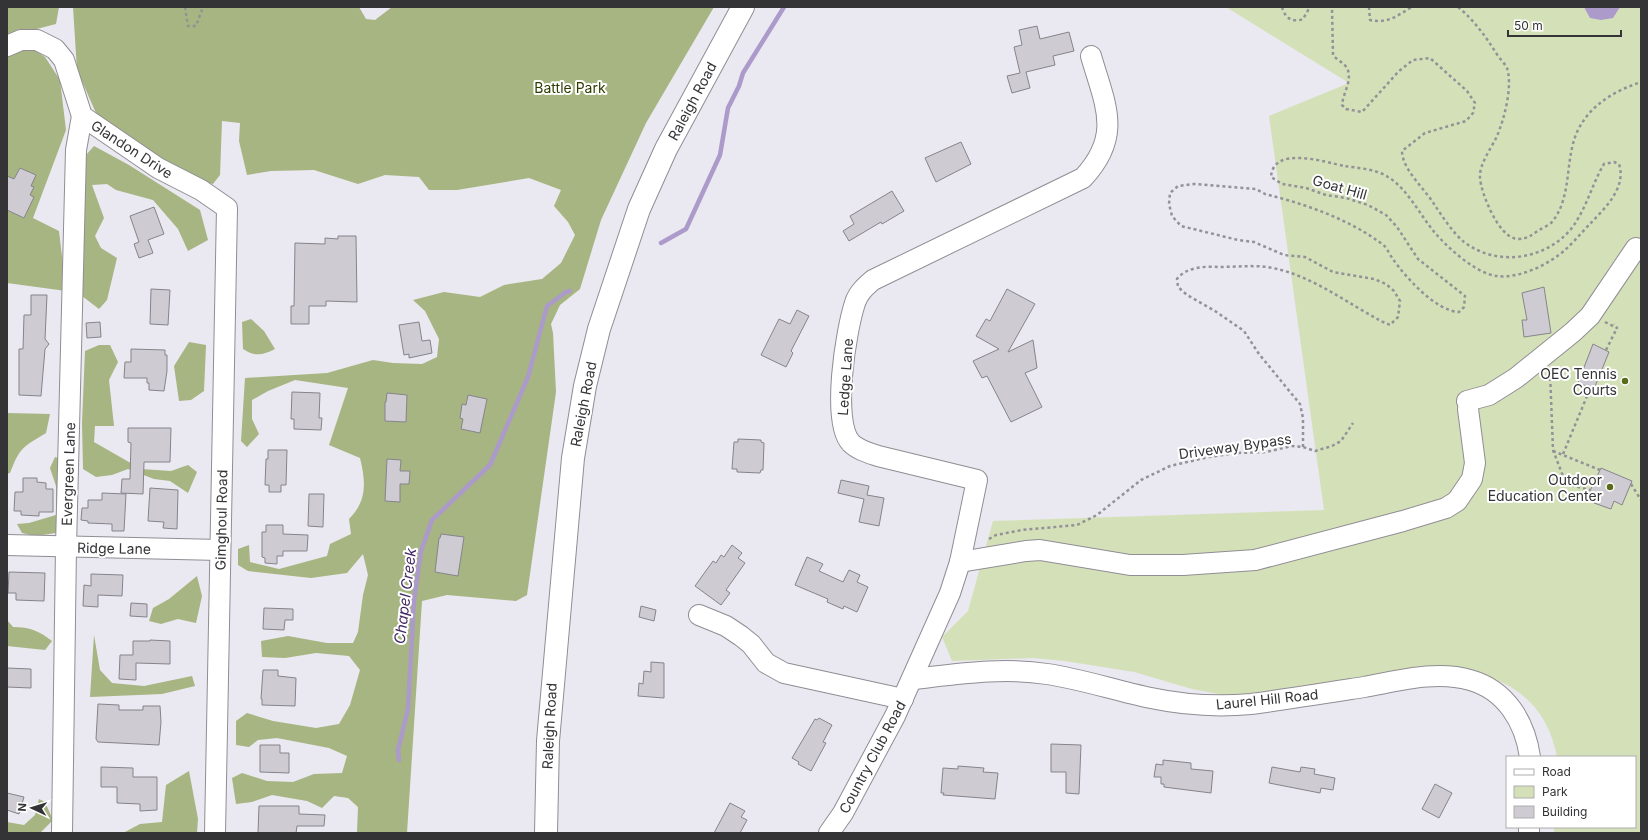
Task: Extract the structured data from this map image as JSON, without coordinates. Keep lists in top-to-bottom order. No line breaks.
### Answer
{"streets":{"main road":["Raleigh Road"],"street":["Glandon Drive","Ledge Lane","Evergreen Lane","Gimghoul Road","Ridge Lane","Laurel Hill Road","Country Club Road"],"path":["Goat Hill","Driveway Bypass"]},"crossings":[["Glandon Drive","Evergreen Lane"],["Glandon Drive","Gimghoul Road"],["Goat Hill","Driveway Bypass"],["Ledge Lane","Laurel Hill Road"],["Ledge Lane","Country Club Road"],["Evergreen Lane","Ridge Lane"],["Gimghoul Road","Ridge Lane"],["Laurel Hill Road","Country Club Road"]],"water":["Chapel Creek"],"parks":["Battle Park"],"places":["OEC Tennis Courts","Outdoor Education Center"],"legend":["Road","Park","Building"],"scale_bar":"50 m","north":"left"}
